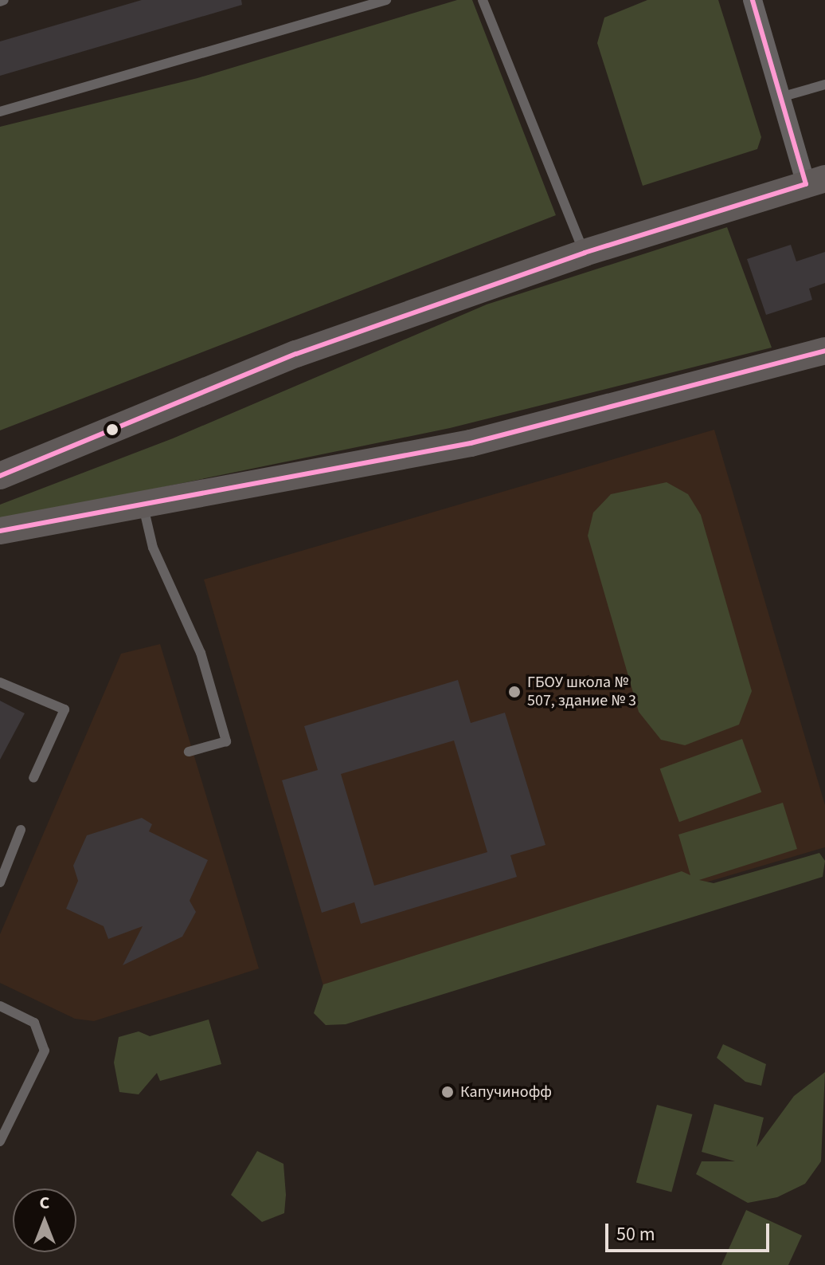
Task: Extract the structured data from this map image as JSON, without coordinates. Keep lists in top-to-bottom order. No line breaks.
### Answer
{"places":["ГБОУ школа № 507, здание № 3","Капучинофф"],"scale_bar":"50 m","north":"top"}
